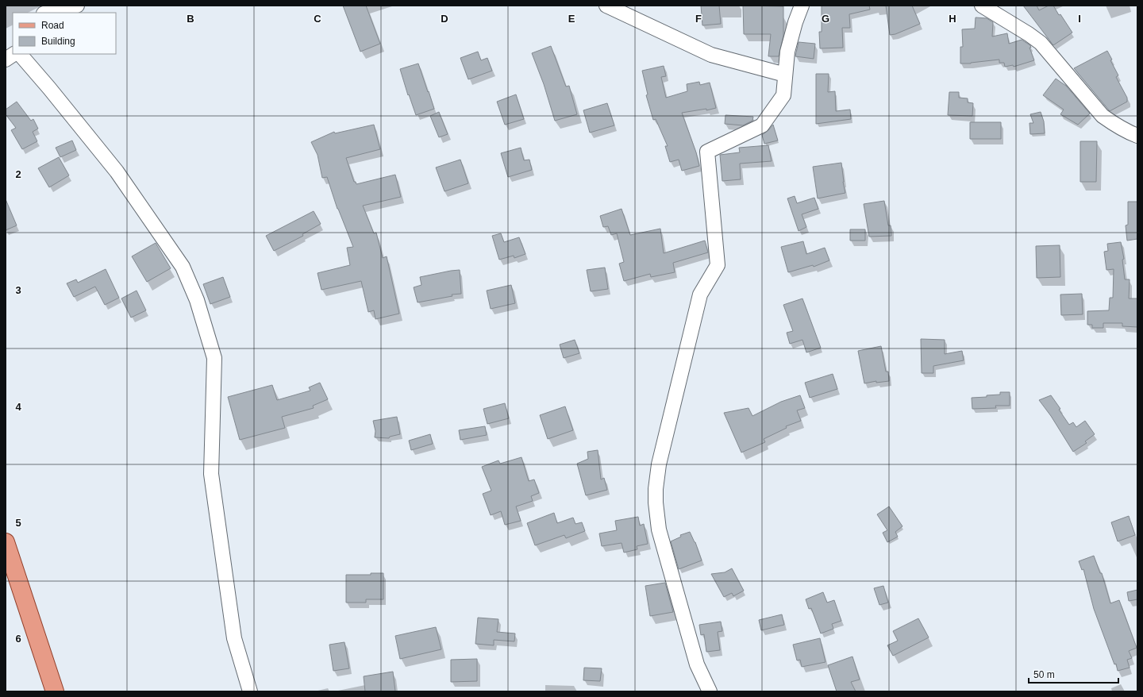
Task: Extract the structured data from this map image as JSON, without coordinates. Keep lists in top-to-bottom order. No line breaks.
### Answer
{"legend":["Road","Building"],"scale_bar":"50 m","grid":{"columns":["B","C","D","E","F","G","H","I"],"rows":["2","3","4","5","6"]}}
